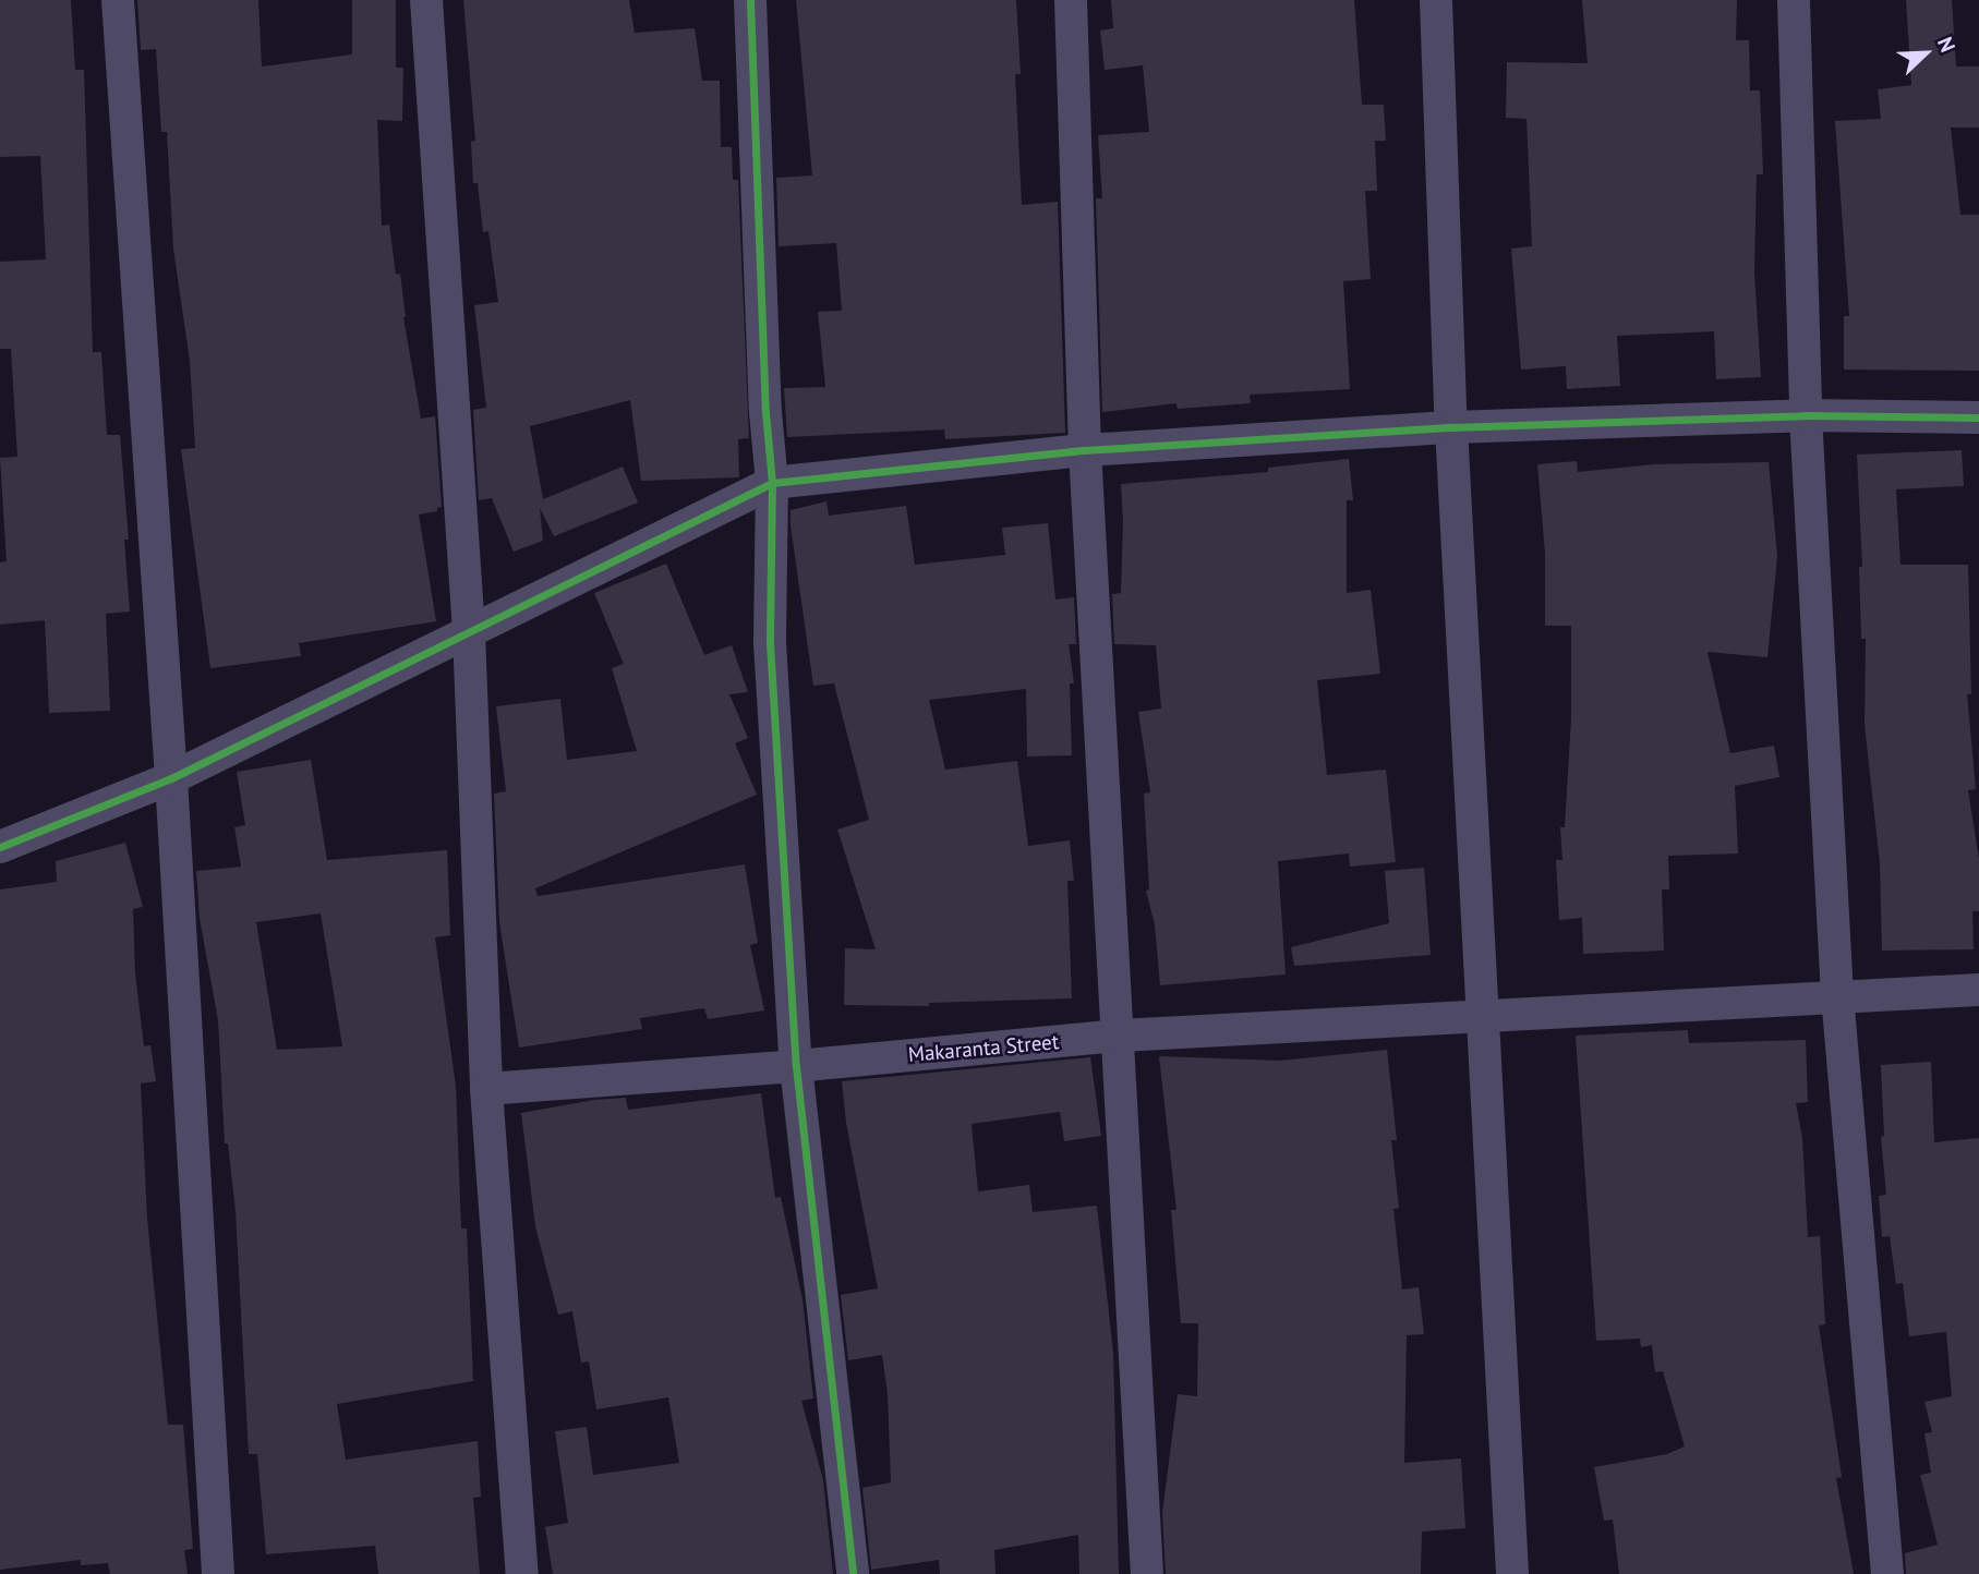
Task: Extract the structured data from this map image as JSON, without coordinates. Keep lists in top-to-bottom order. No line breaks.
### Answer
{"streets":{"street":["Makaranta Street"]},"north":"top right"}
